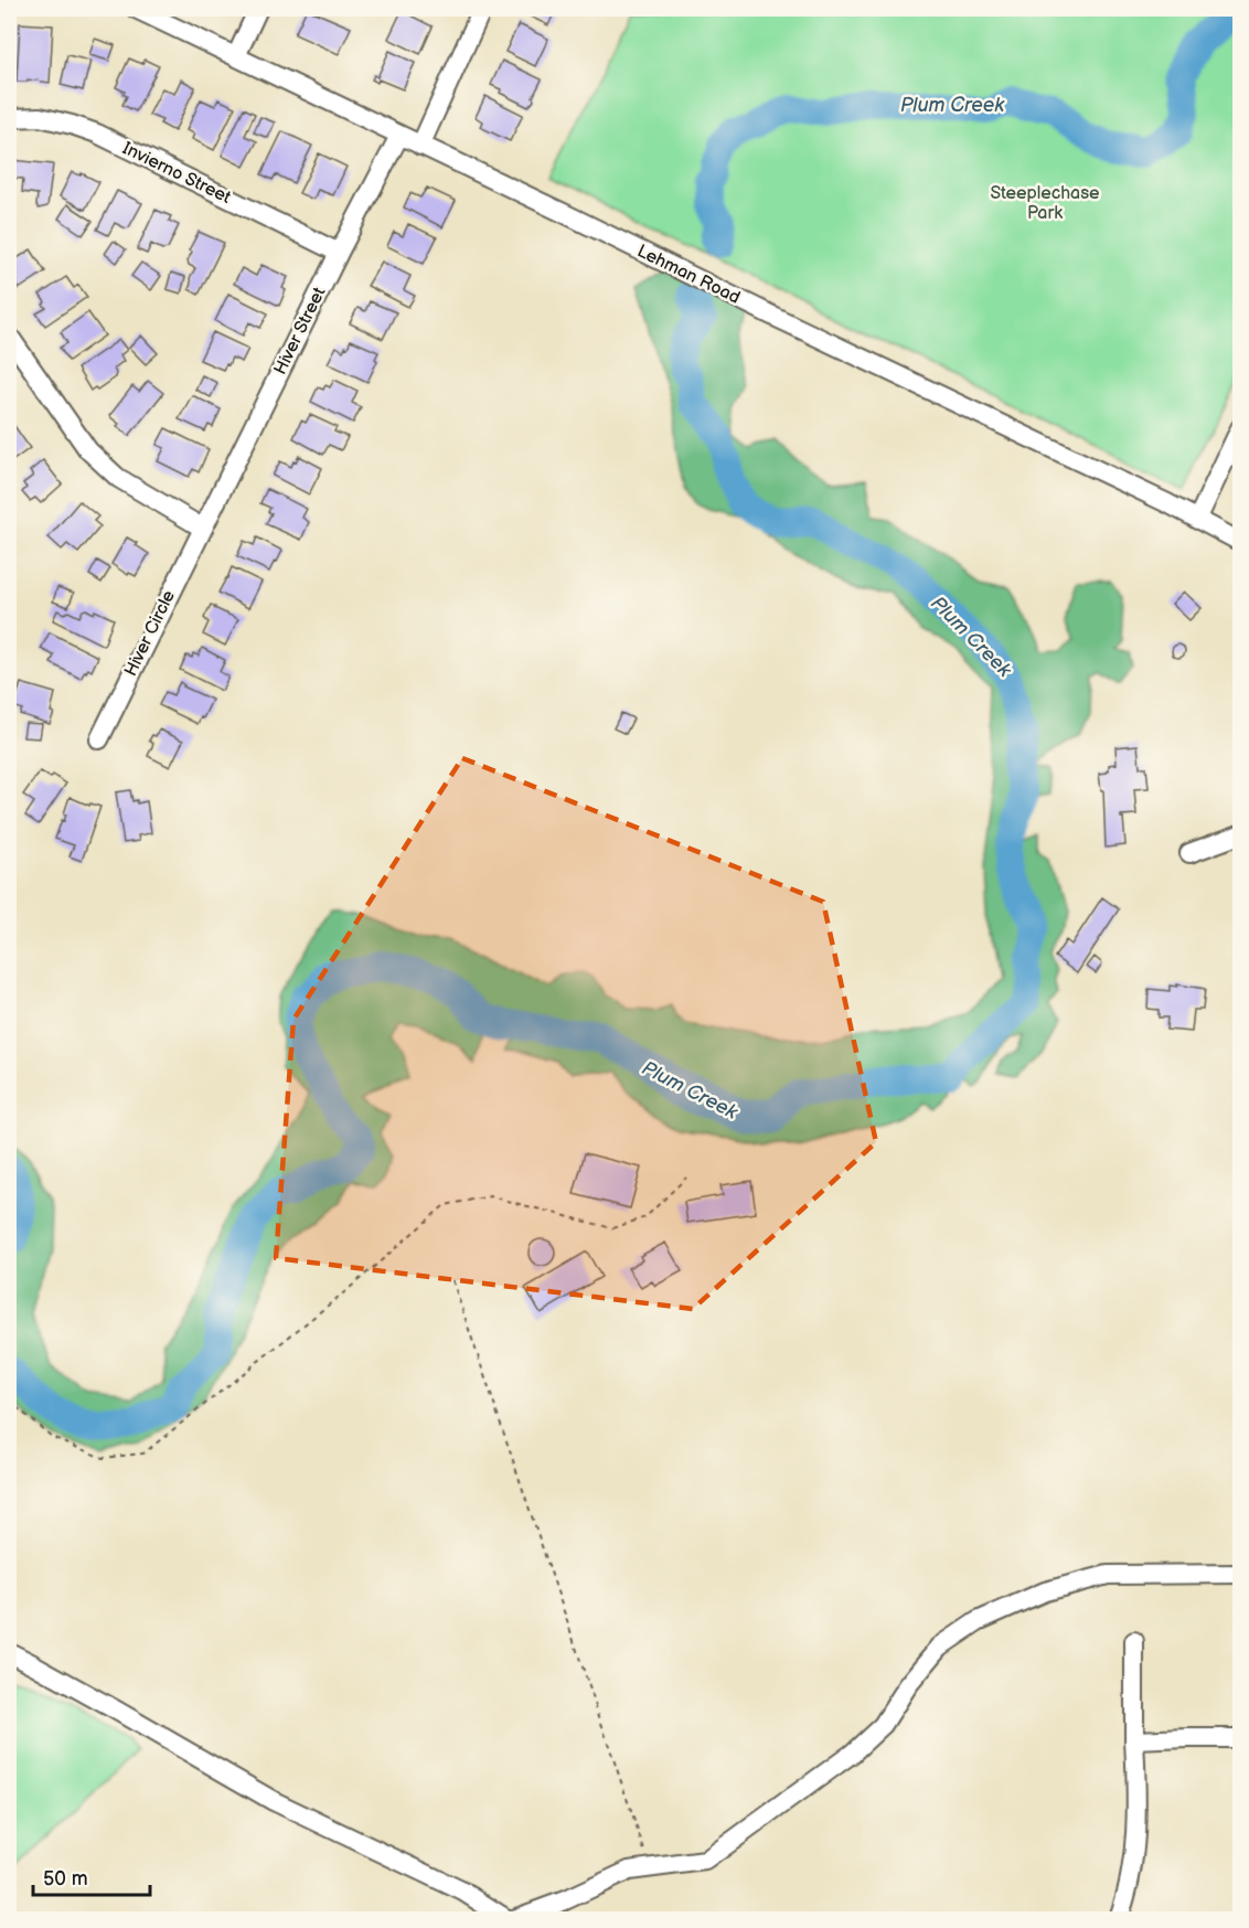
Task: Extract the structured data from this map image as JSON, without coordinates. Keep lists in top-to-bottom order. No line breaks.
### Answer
{"streets":{"street":["Invierno Street","Lehman Road","Hiver Street","Hiver Circle"]},"crossings":[["Invierno Street","Hiver Street"],["Lehman Road","Hiver Street"],["Hiver Street","Hiver Circle"]],"water":["Plum Creek"],"parks":["Steeplechase Park"],"scale_bar":"50 m"}
